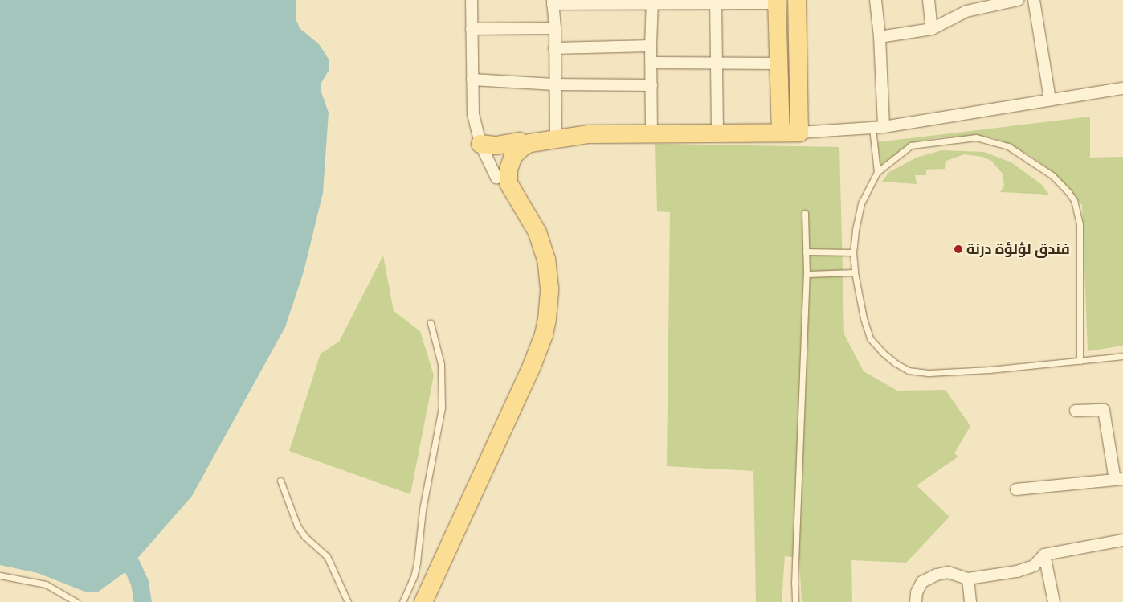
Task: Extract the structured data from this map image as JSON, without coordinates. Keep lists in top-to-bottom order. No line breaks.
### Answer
{"places":["فندق لؤلؤة درنة"]}
